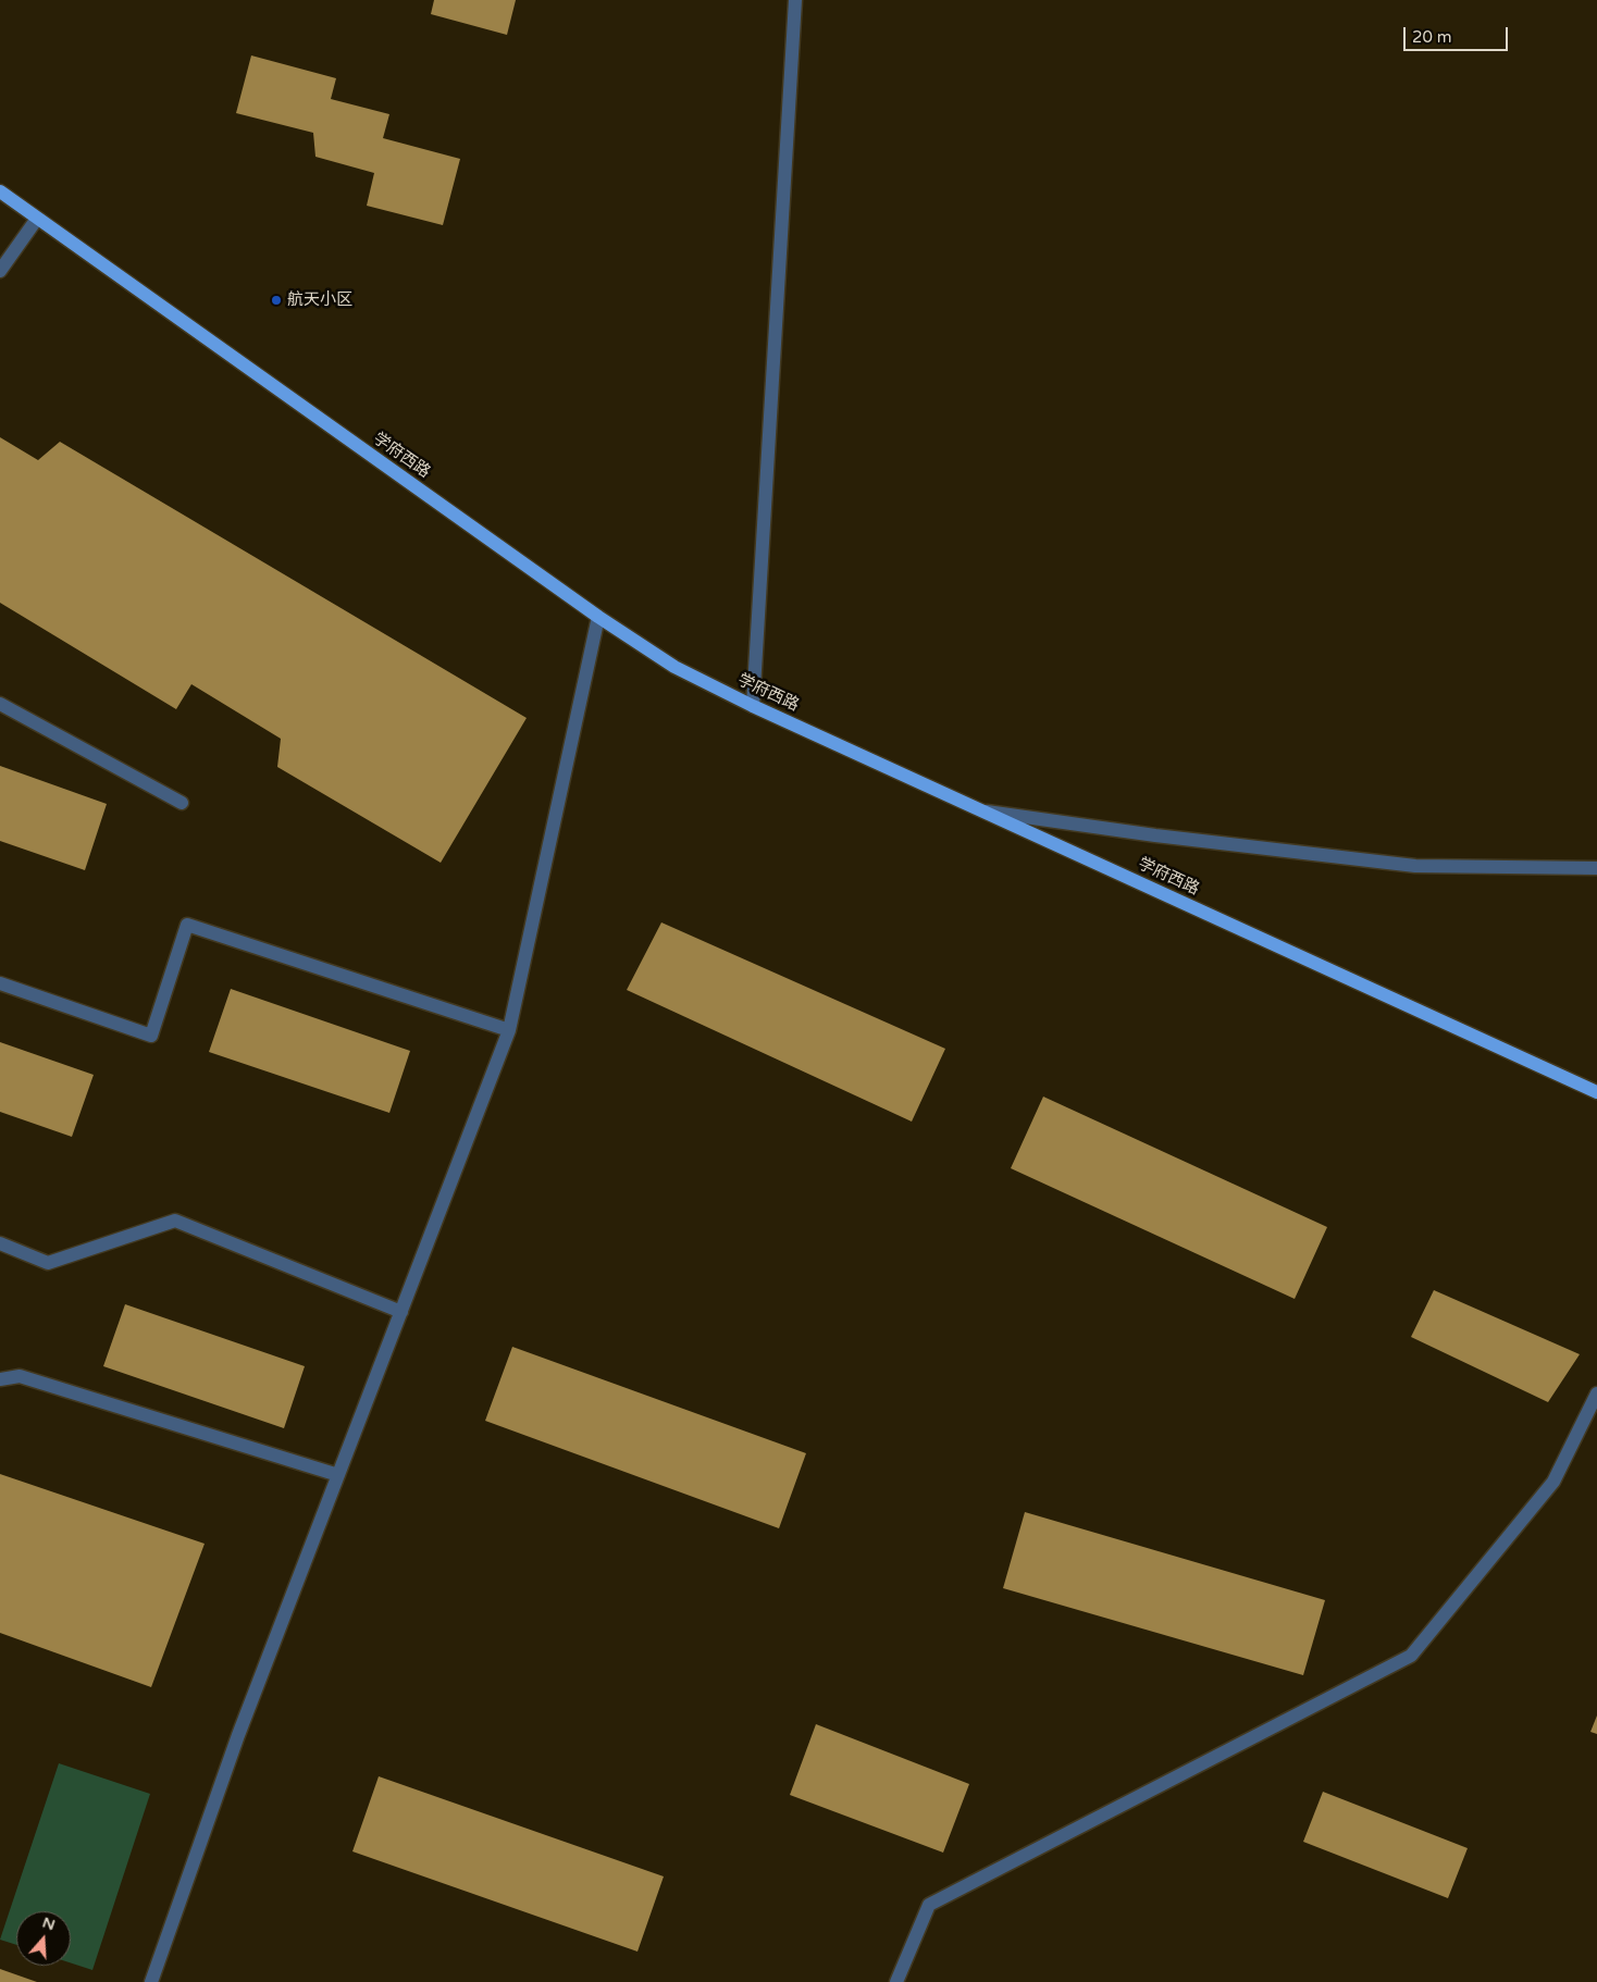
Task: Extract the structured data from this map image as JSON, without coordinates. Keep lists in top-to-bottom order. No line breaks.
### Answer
{"streets":{"main road":["学府西路"]},"places":["航天小区"],"scale_bar":"20 m","north":"top"}
